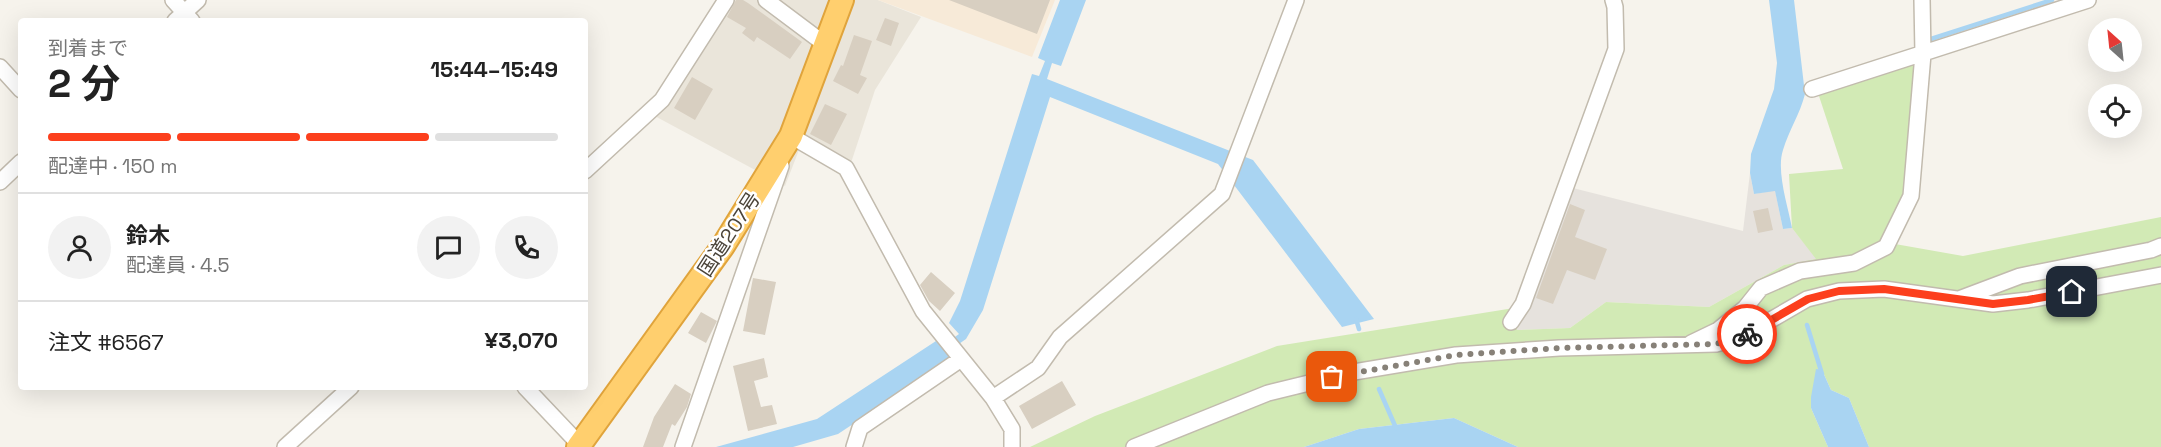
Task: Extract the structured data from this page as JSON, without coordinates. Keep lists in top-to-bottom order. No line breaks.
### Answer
{"streets":{"highway":["国道207号"]},"north":"top left","page":{"heading":["2 分","到着まで","15:44–15:49"],"panel":["鈴木","配達員 · 4.5","注文 #6567","¥3,070"],"bar":"配達中 · 150 m"}}
